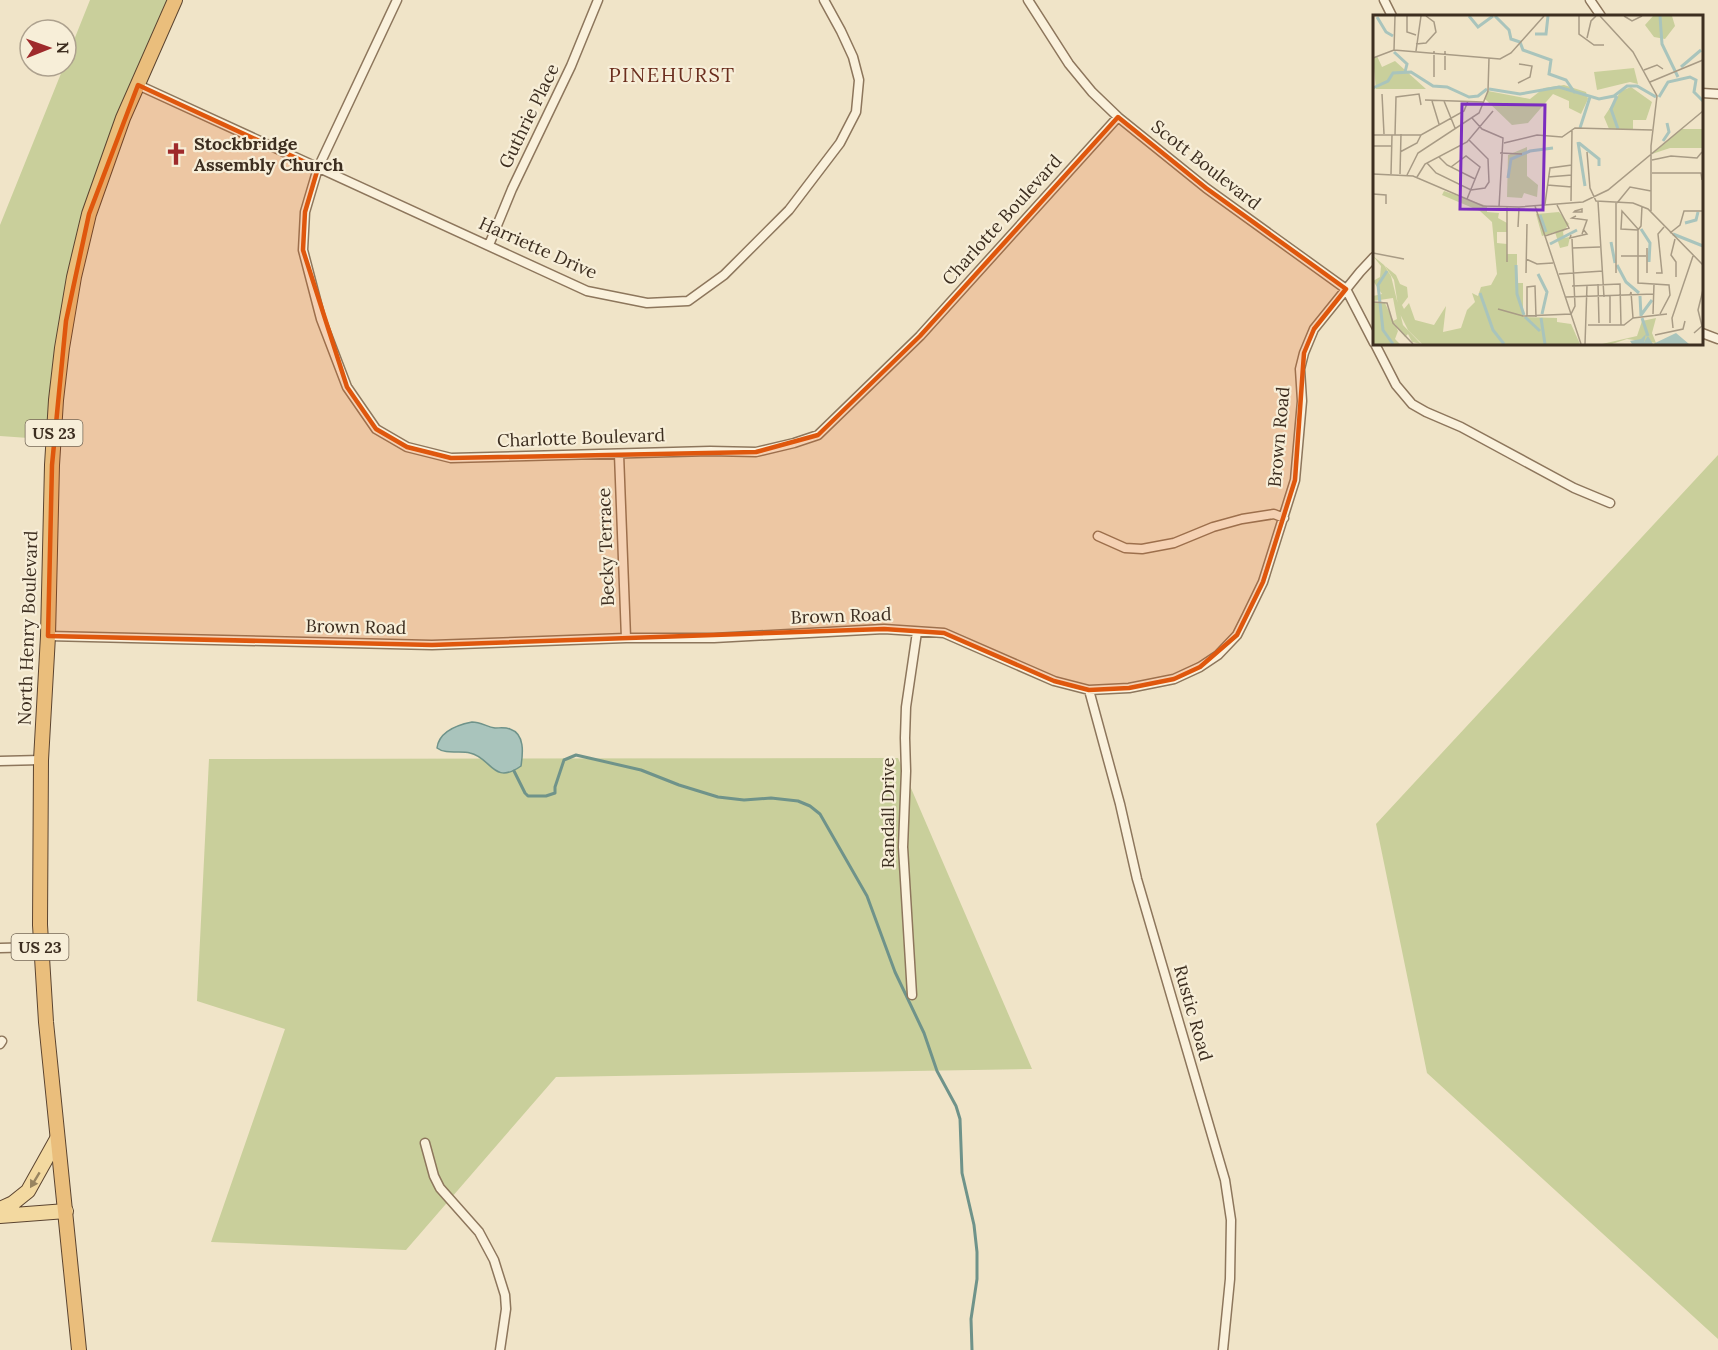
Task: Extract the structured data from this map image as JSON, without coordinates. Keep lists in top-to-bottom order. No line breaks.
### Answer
{"streets":{"highway":["US 23","North Henry Boulevard"],"street":["Guthrie Place","Scott Boulevard","Charlotte Boulevard","Harriette Drive","Brown Road","Becky Terrace","Randall Drive","Rustic Road"]},"crossings":[["Guthrie Place","Harriette Drive"],["Scott Boulevard","Charlotte Boulevard"],["Scott Boulevard","Brown Road"],["Charlotte Boulevard","Harriette Drive"],["Charlotte Boulevard","Becky Terrace"],["Harriette Drive","North Henry Boulevard"],["Brown Road","Becky Terrace"],["Brown Road","North Henry Boulevard"],["Brown Road","Randall Drive"],["Brown Road","Rustic Road"]],"districts":["PINEHURST"],"places":{"church":["Stockbridge Assembly Church"]},"north":"right"}
